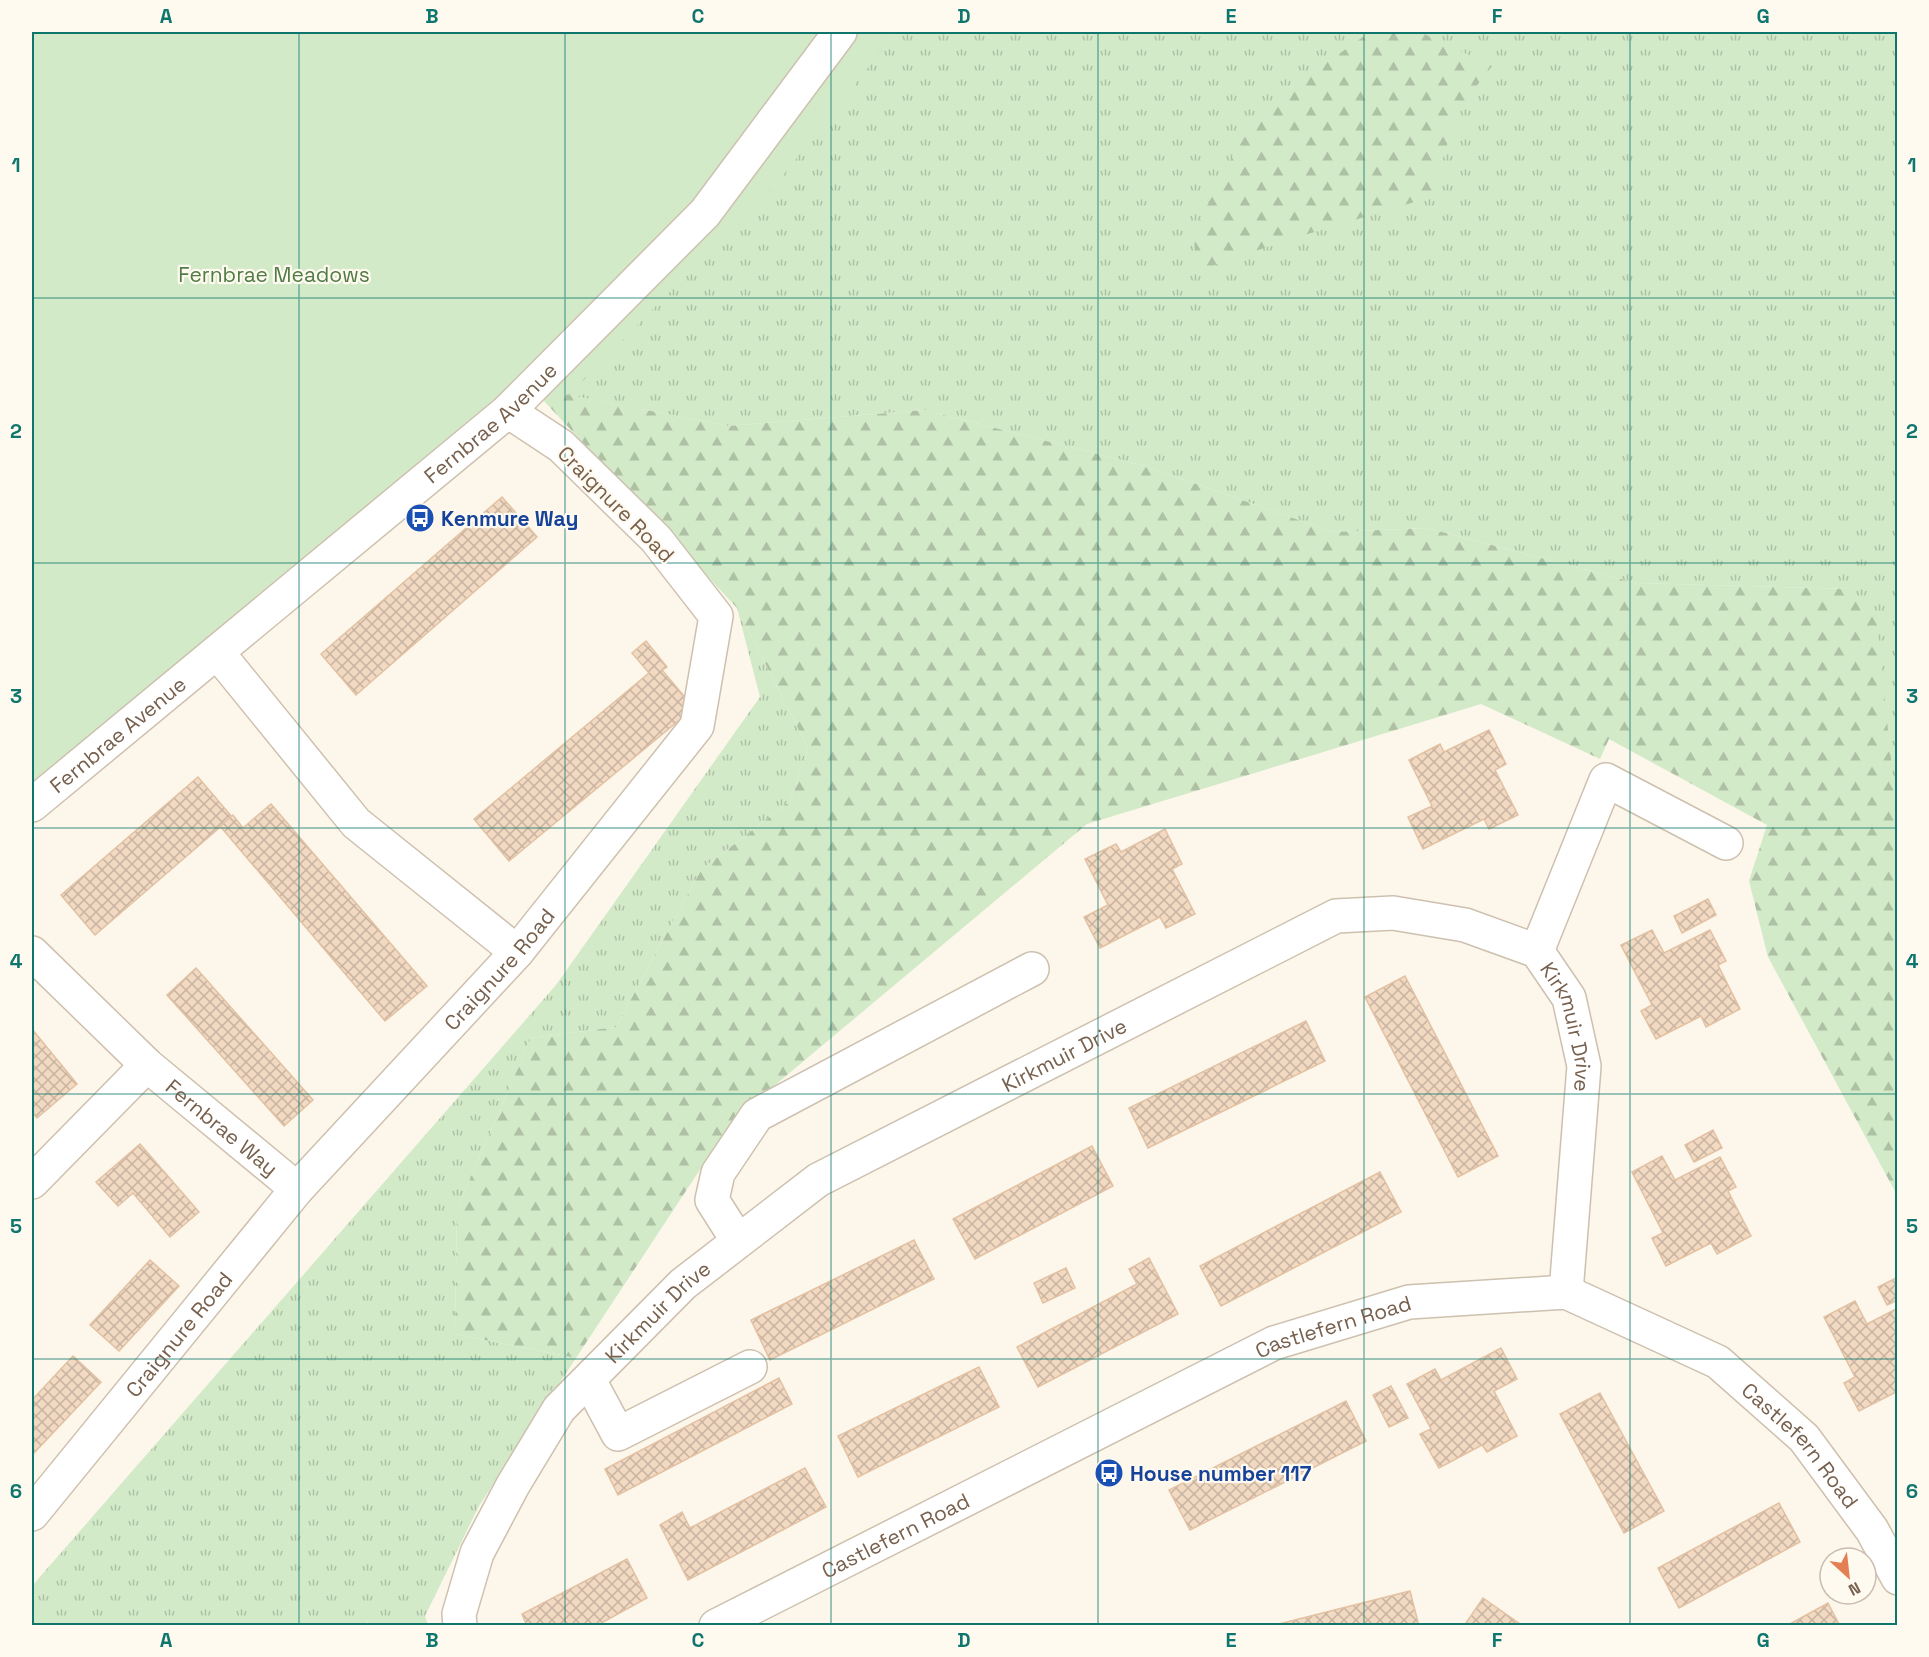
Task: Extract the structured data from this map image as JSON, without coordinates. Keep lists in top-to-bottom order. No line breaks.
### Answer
{"streets":{"street":["Fernbrae Avenue","Craignure Road","Kirkmuir Drive","Fernbrae Way","Castlefern Road"]},"crossings":[["Fernbrae Avenue","Craignure Road"],["Craignure Road","Fernbrae Way"],["Kirkmuir Drive","Castlefern Road"]],"parks":["Fernbrae Meadows"],"places":{"bus stop":["Kenmure Way","House number 117"]},"north":"bottom right","grid":{"columns":["A","B","C","D","E","F","G"],"rows":["1","2","3","4","5","6"]}}
